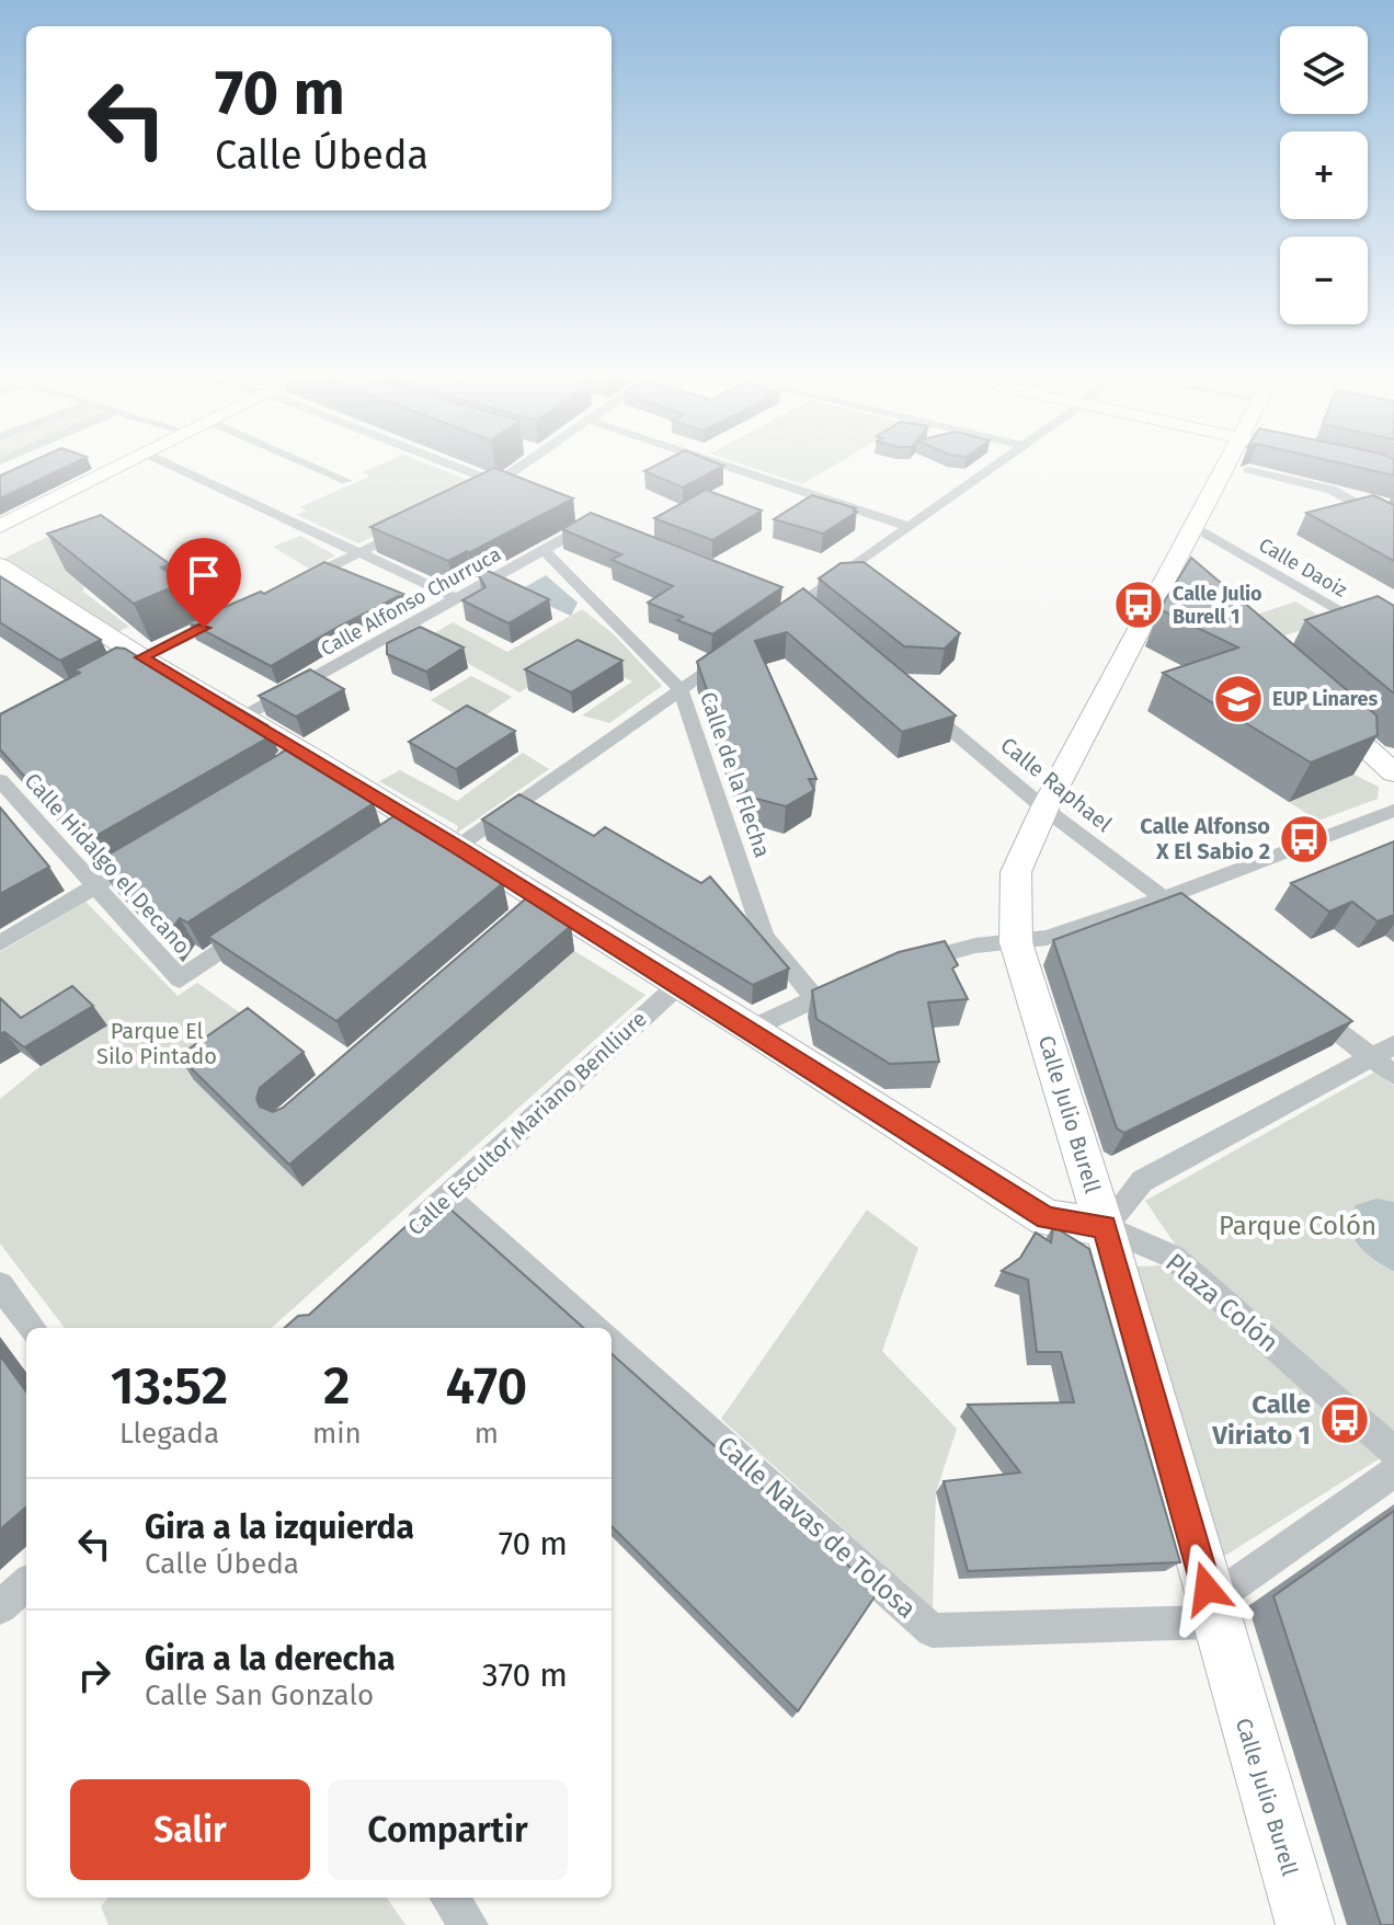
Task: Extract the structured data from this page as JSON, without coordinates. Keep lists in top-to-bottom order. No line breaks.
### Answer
{"streets":{"street":["Calle Daoiz","Calle Alfonso Churruca","Calle de la Flecha","Calle Raphael","Calle Hidalgo el Decano","Calle Julio Burell","Calle Escultor Mariano Benlliure","Plaza Colón","Calle Navas de Tolosa"]},"crossings":[["Calle Daoiz","Calle Julio Burell"],["Calle Alfonso Churruca","Calle de la Flecha"],["Calle Raphael","Calle Julio Burell"],["Calle Julio Burell","Plaza Colón"],["Calle Julio Burell","Calle Navas de Tolosa"]],"parks":["Parque El Silo Pintado","Parque Colón"],"places":{"bus stop":["Calle Julio Burell 1","Calle Alfonso X El Sabio 2","Calle Viriato 1"],"school or university":["EUP Linares"]},"page":{"map_buttons":["+","−"],"turn":["70 m","Calle Úbeda"],"eta":["13:52","Llegada","2","min","470","m"],"list":[{"name":"Gira a la izquierda","note":"Calle Úbeda","value":"70 m"},{"name":"Gira a la derecha","note":"Calle San Gonzalo","value":"370 m"}],"buttons":["Salir","Compartir"]}}
